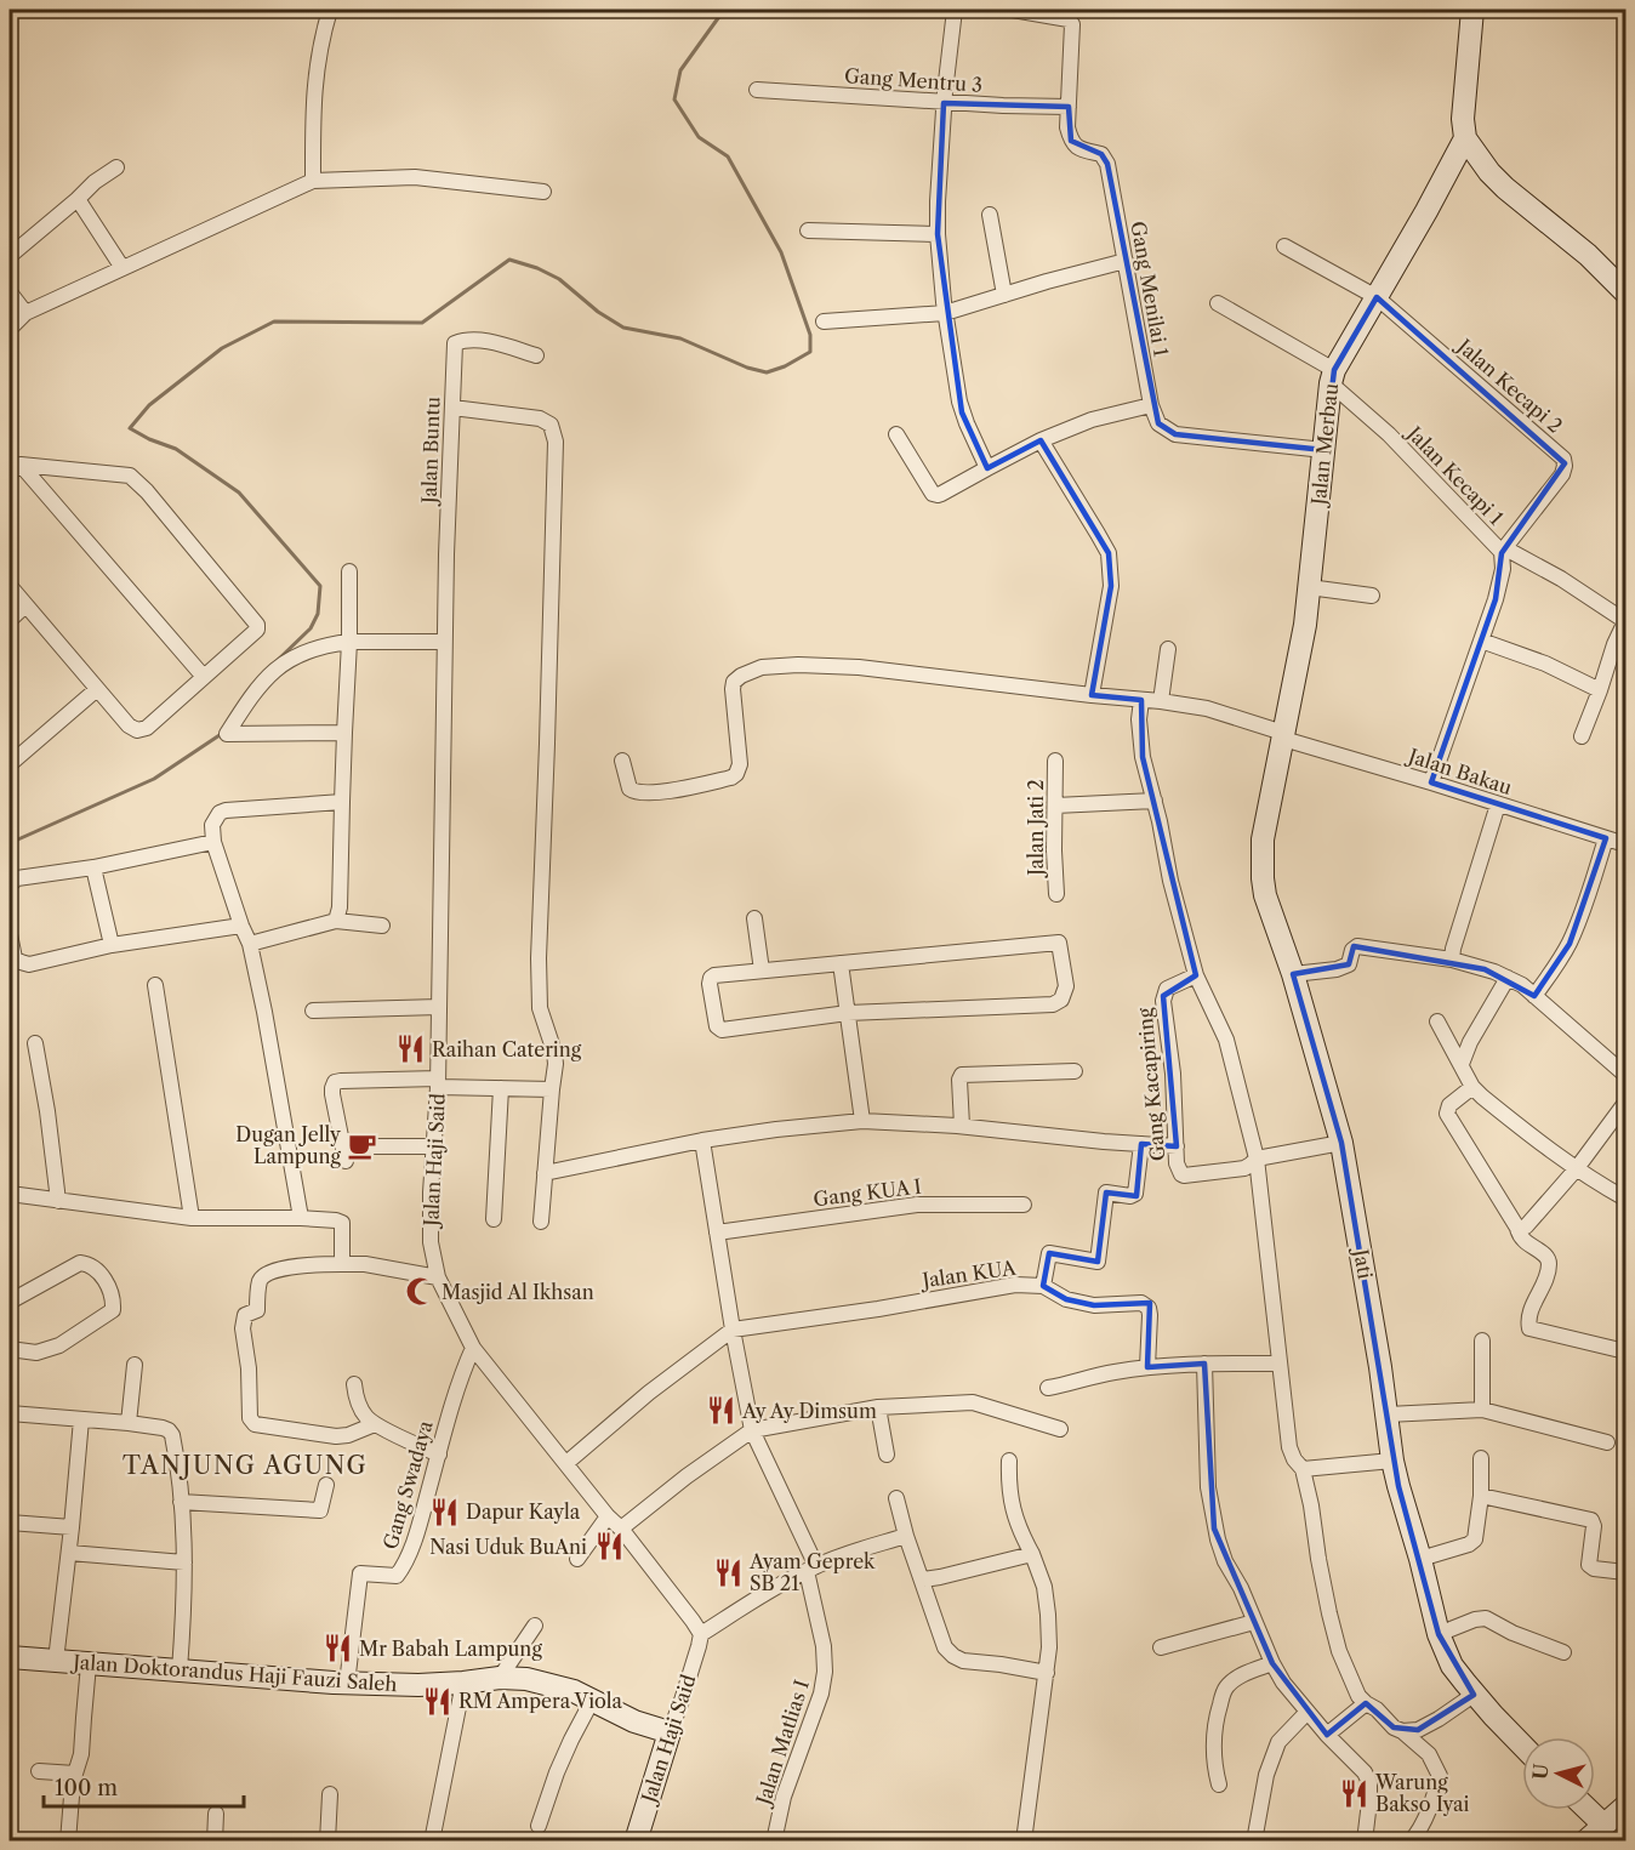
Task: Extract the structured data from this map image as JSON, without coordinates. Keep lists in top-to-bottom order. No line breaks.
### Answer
{"streets":{"street":["Gang Mentru 3","Gang Menilai 1","Jalan Kecapi 2","Jalan Merbau","Jalan Buntu","Jalan Kecapi 1","Jalan Bakau","Jalan Jati 2","Gang Kacapiring","Jalan Haji Said","Gang KUA I","Jati","Jalan KUA","Gang Swadaya","Jalan Doktorandus Haji Fauzi Saleh","Jalan Matlias I"]},"crossings":[["Gang Mentru 3","Gang Menilai 1"],["Gang Menilai 1","Jalan Merbau"],["Jalan Kecapi 2","Jalan Merbau"],["Jalan Kecapi 2","Jalan Kecapi 1"],["Jalan Merbau","Jalan Kecapi 1"],["Jalan Merbau","Jalan Bakau"],["Jalan Merbau","Jati"],["Jalan Buntu","Jalan Haji Said"],["Jalan Kecapi 1","Jalan Bakau"],["Jalan Bakau","Jati"],["Gang Kacapiring","Jalan KUA"],["Jalan Haji Said","Gang Swadaya"],["Jalan Haji Said","Jalan Doktorandus Haji Fauzi Saleh"],["Gang Swadaya","Jalan Doktorandus Haji Fauzi Saleh"]],"districts":["TANJUNG AGUNG"],"places":{"restaurant":["Raihan Catering","Ay Ay Dimsum","Dapur Kayla","Nasi Uduk BuAni","Ayam Geprek SB 21","Mr Babah Lampung","RM Ampera Viola","Warung Bakso Iyai"],"cafe":["Dugan Jelly Lampung"],"mosque":["Masjid Al Ikhsan"]},"scale_bar":"100 m","north":"left"}
